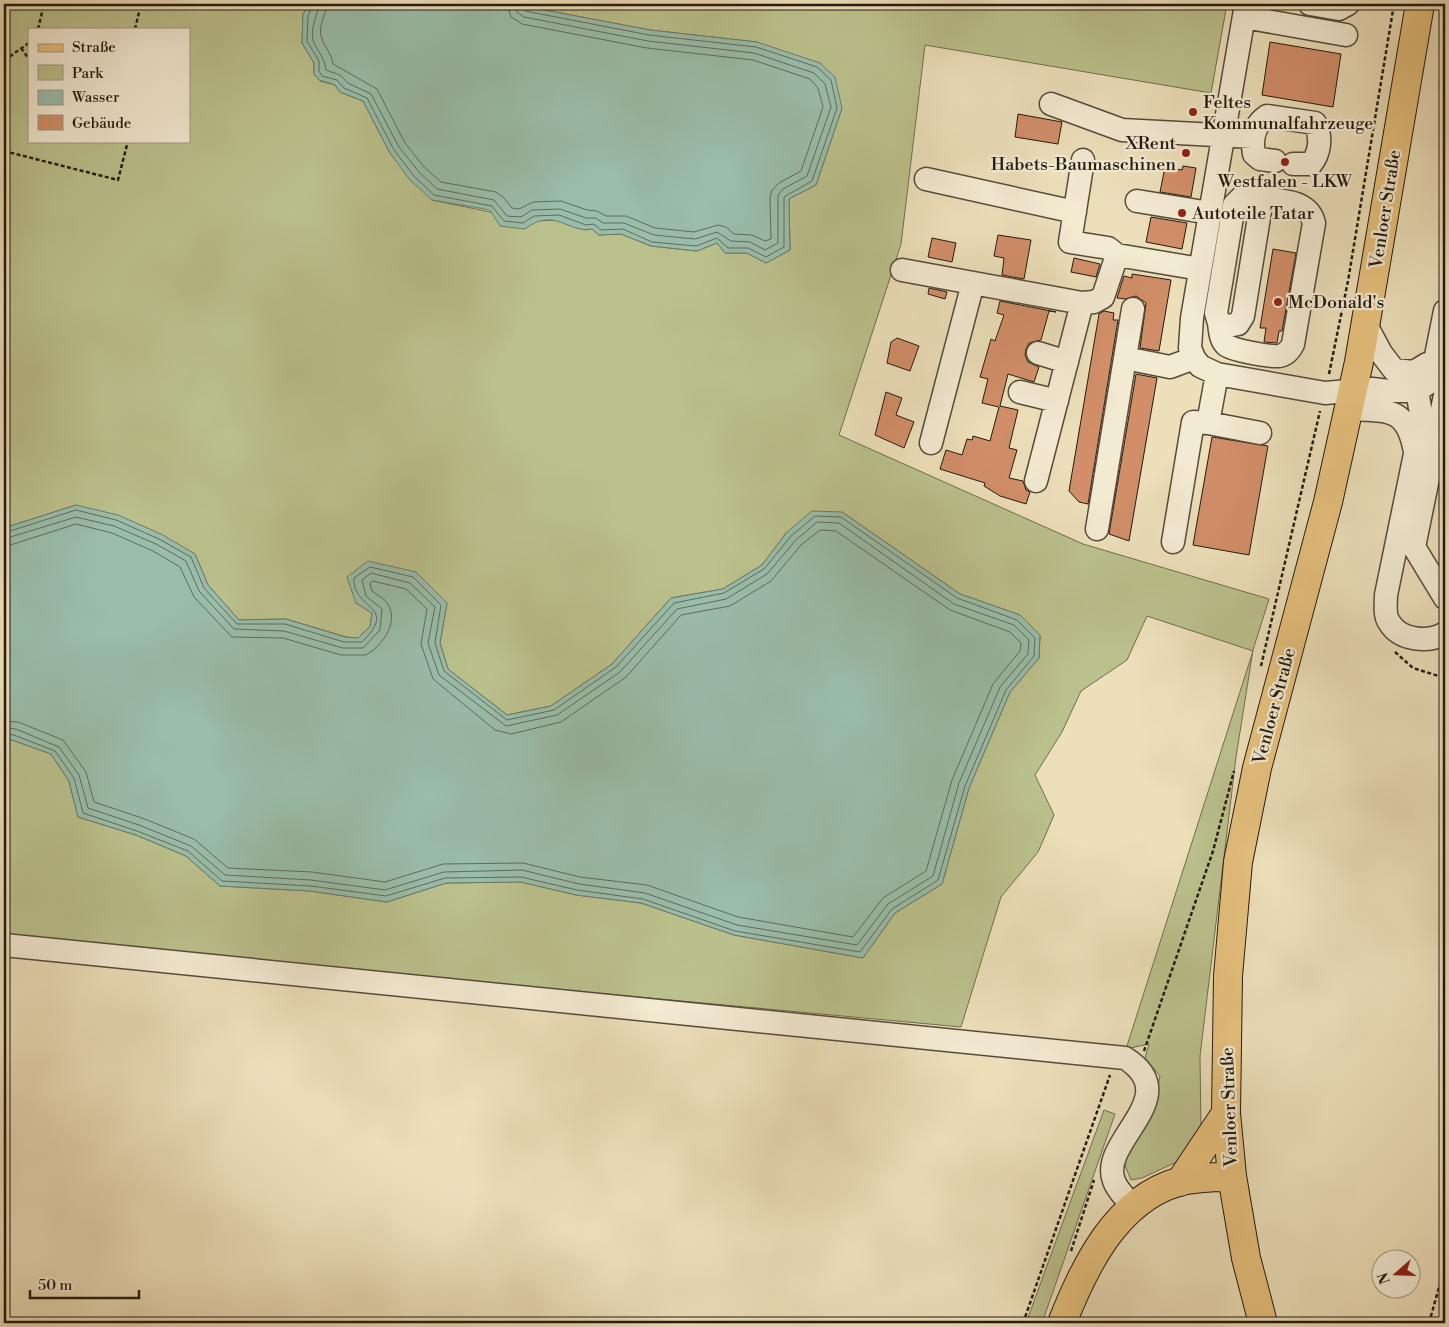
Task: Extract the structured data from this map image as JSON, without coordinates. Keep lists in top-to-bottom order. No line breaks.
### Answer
{"streets":{"main road":["Venloer Straße"]},"places":["Feltes Kommunalfahrzeuge","XRent Habets-Baumaschinen","Westfalen - LKW","Autoteile Tatar","McDonald's"],"legend":["Straße","Park","Wasser","Gebäude"],"scale_bar":"50 m","north":"left"}
